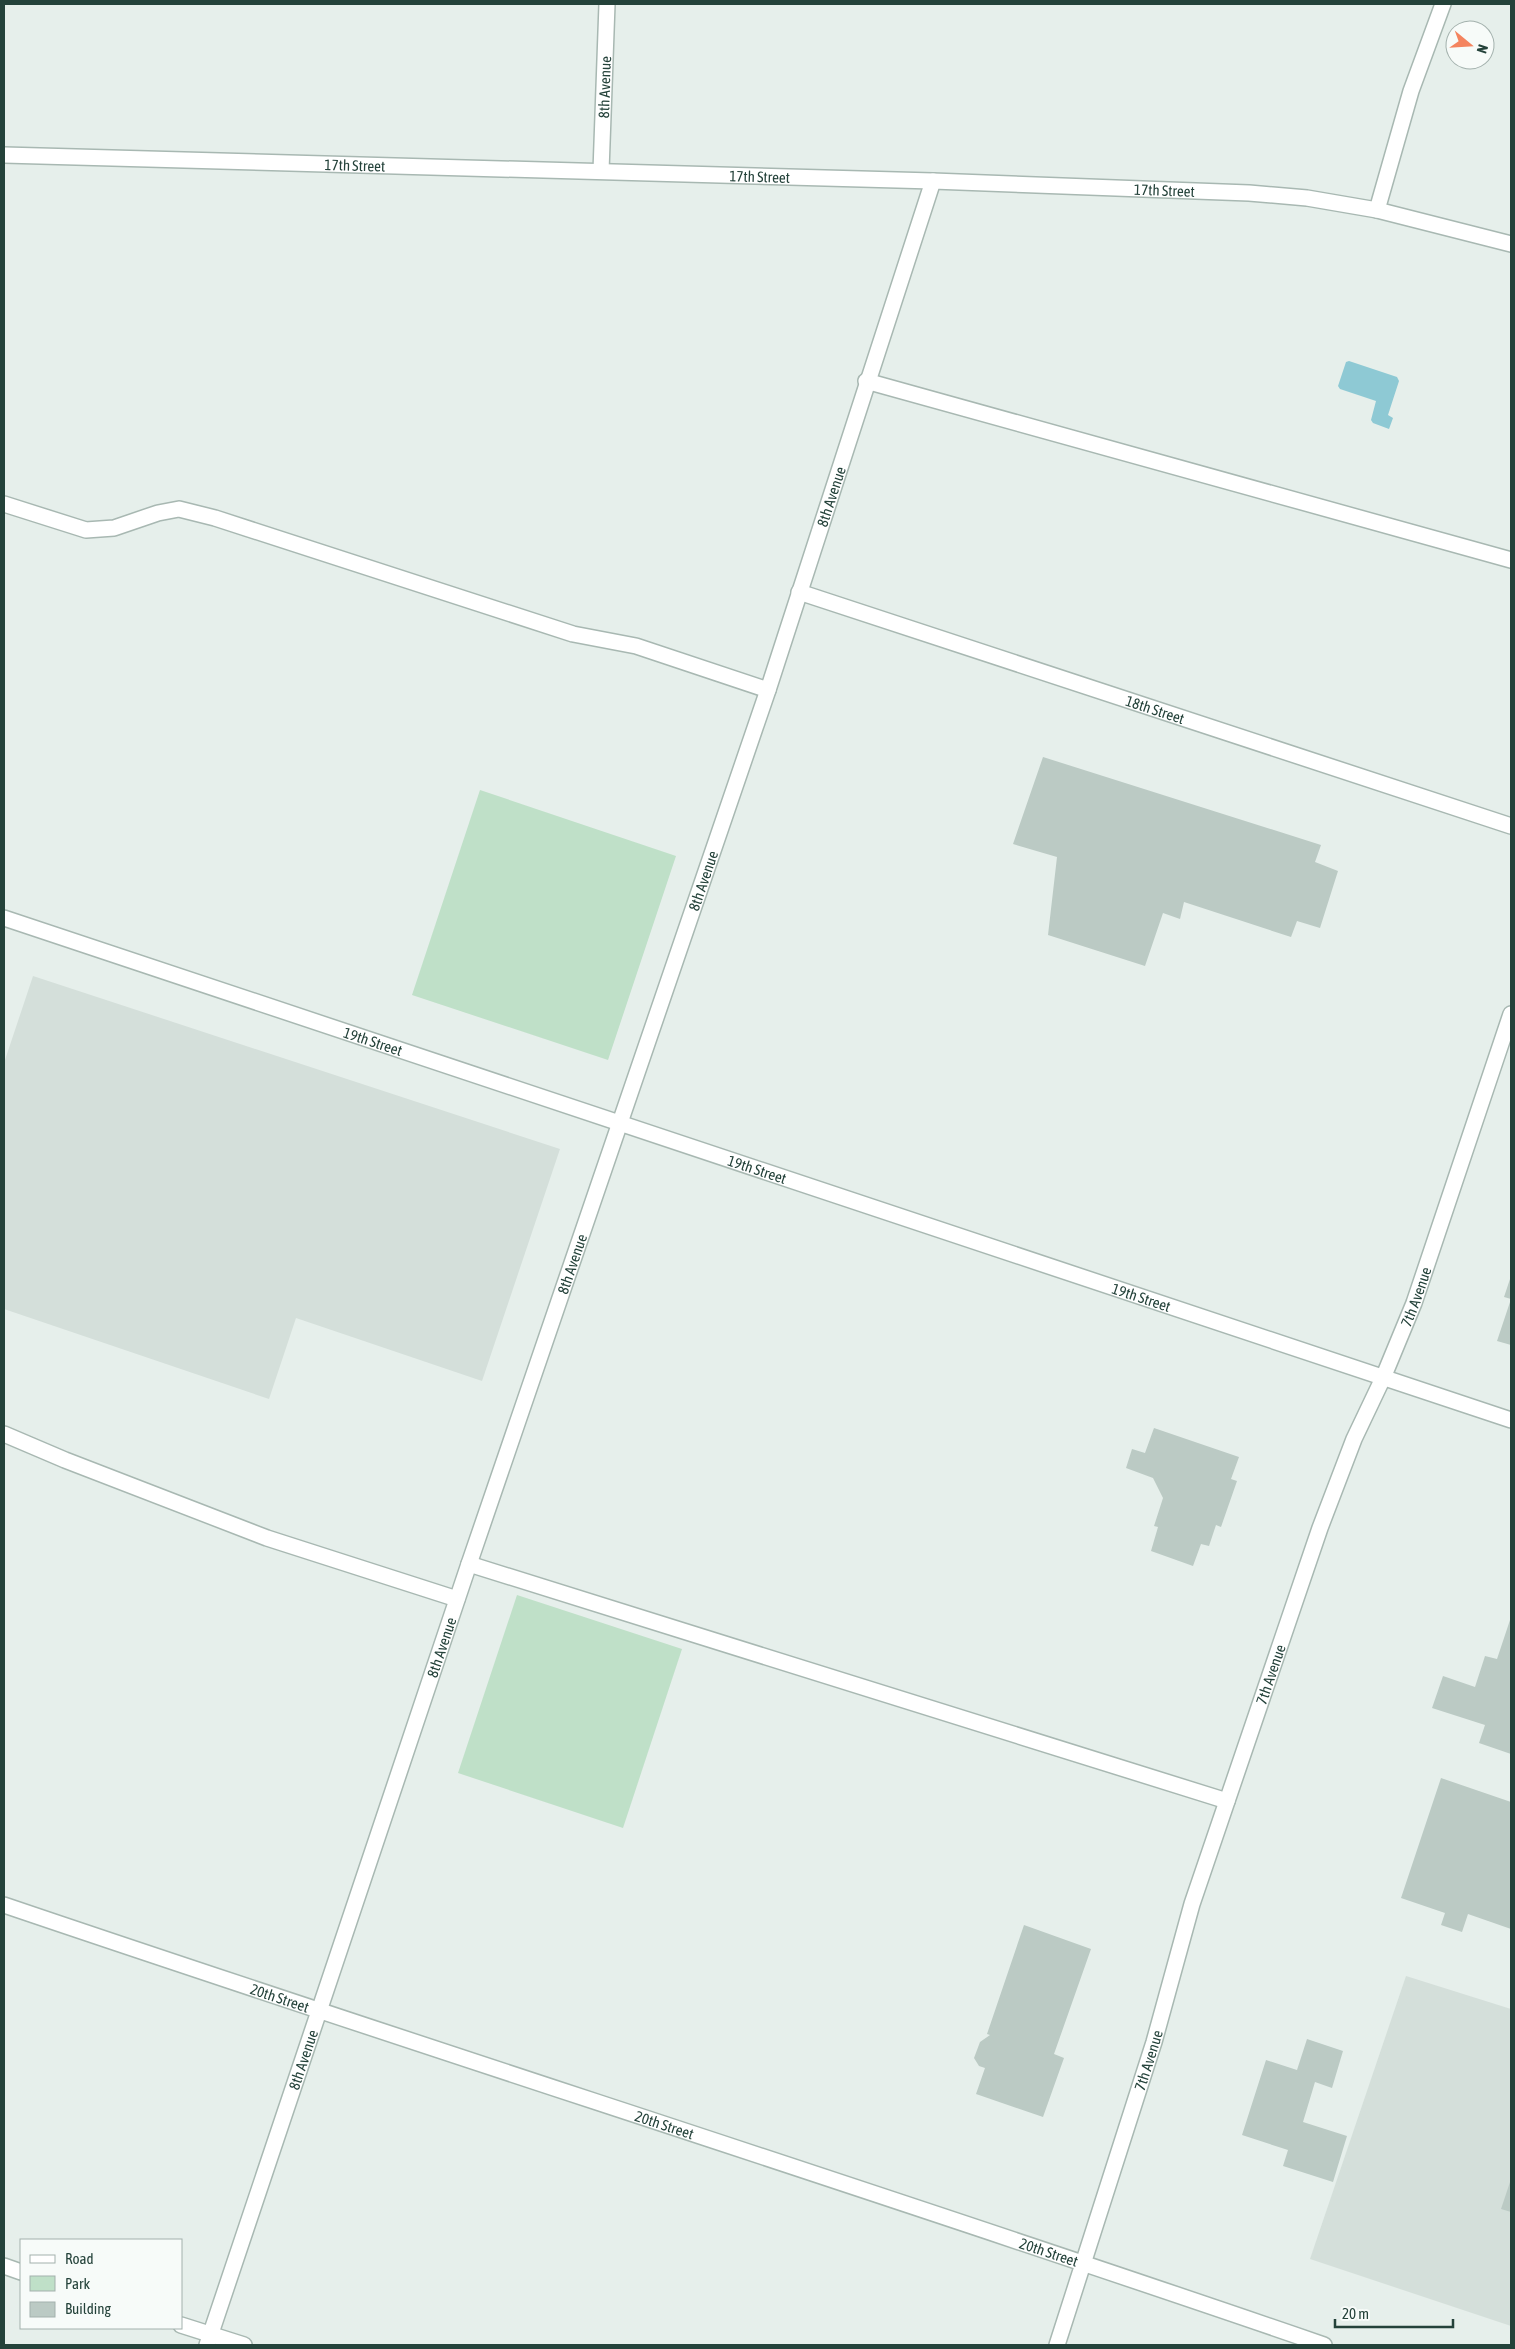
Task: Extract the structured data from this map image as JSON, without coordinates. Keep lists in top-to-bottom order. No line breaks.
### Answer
{"streets":{"street":["8th Avenue","17th Street","18th Street","19th Street","7th Avenue","20th Street"]},"crossings":[["8th Avenue","17th Street"],["8th Avenue","18th Street"],["8th Avenue","19th Street"],["8th Avenue","20th Street"],["19th Street","7th Avenue"],["7th Avenue","20th Street"]],"legend":["Road","Park","Building"],"scale_bar":"20 m","north":"right"}
